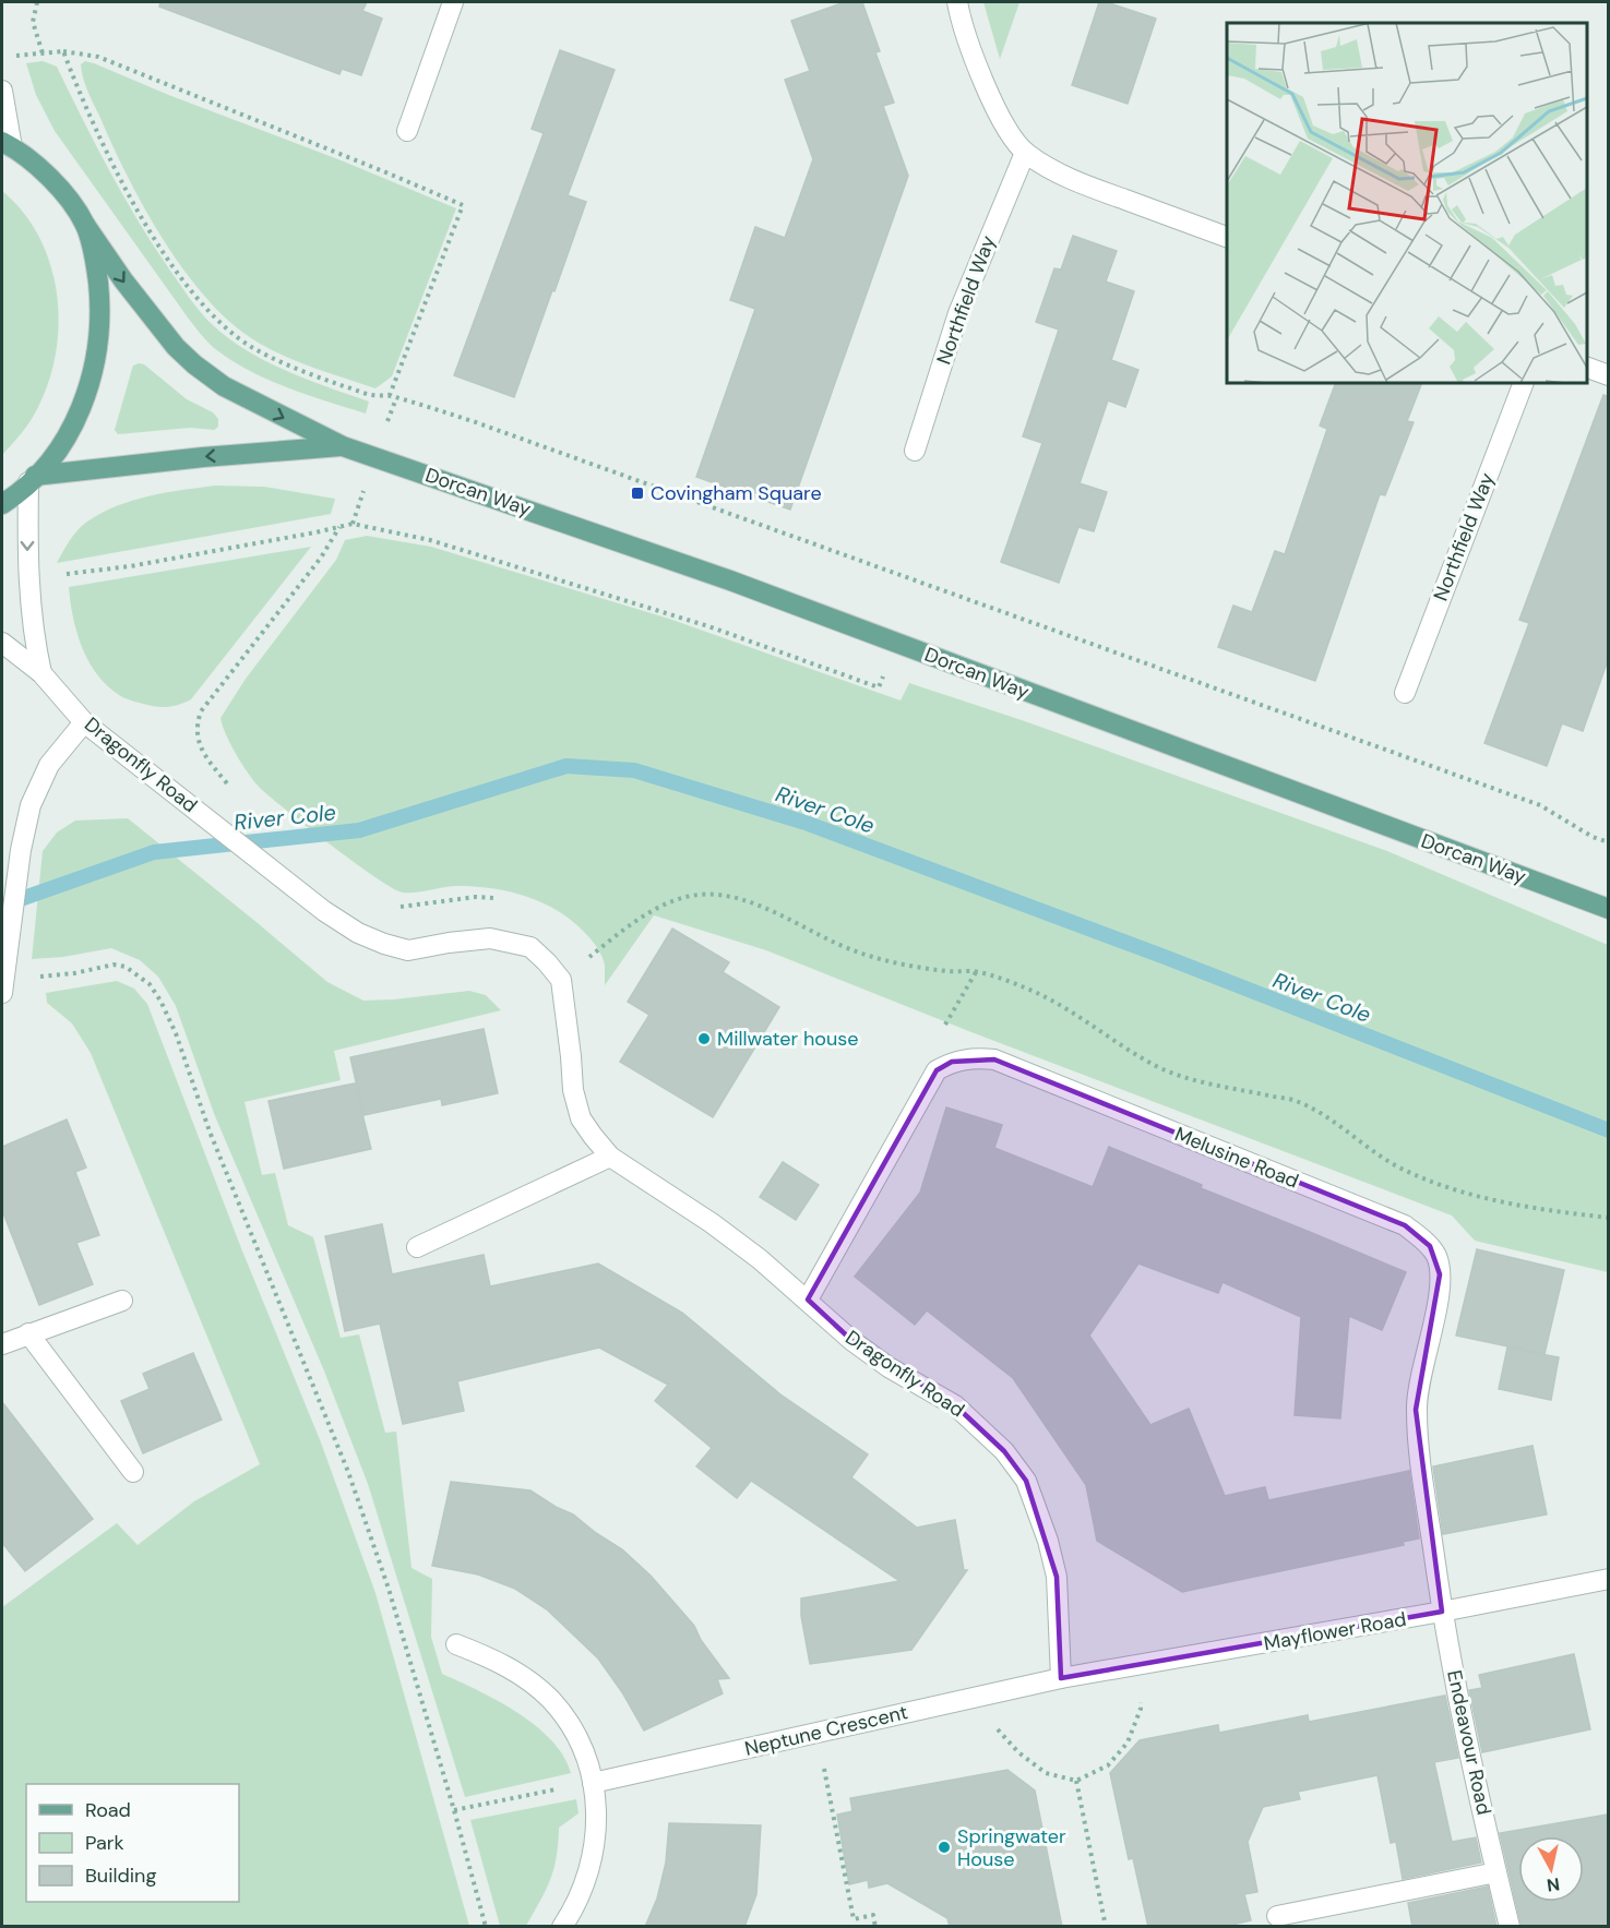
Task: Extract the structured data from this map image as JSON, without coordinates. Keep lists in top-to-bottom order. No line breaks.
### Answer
{"streets":{"main road":["Dorcan Way"],"street":["Northfield Way","Dragonfly Road","Melusine Road","Mayflower Road","Neptune Crescent","Endeavour Road"]},"crossings":[["Dragonfly Road","Mayflower Road"],["Dragonfly Road","Neptune Crescent"],["Melusine Road","Mayflower Road"],["Melusine Road","Endeavour Road"],["Mayflower Road","Neptune Crescent"],["Mayflower Road","Endeavour Road"]],"water":["River Cole"],"places":{"transit":["Covingham Square"],"other":["Millwater house","Springwater House"]},"legend":["Road","Park","Building"],"north":"bottom"}
